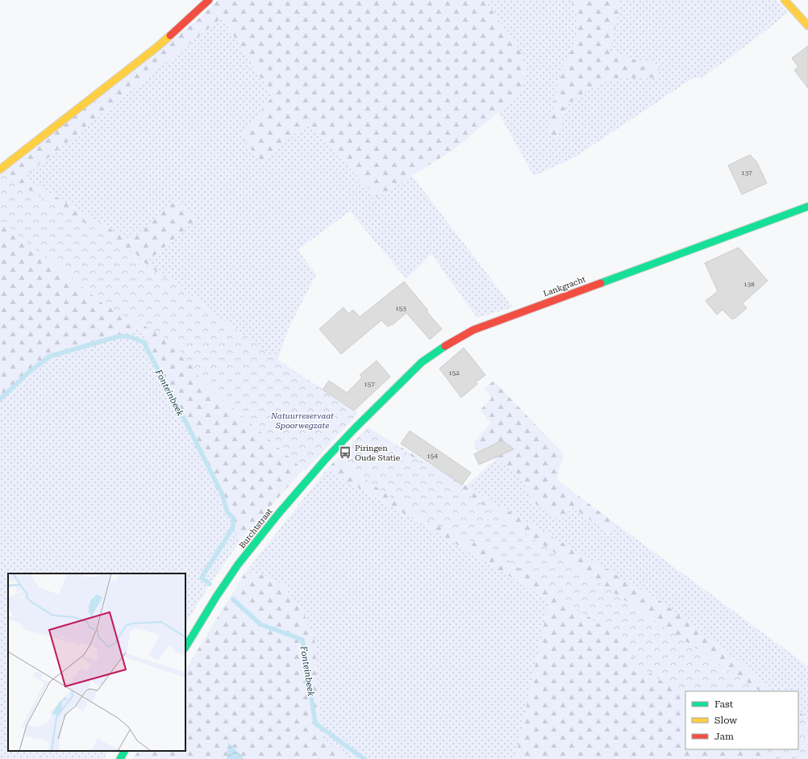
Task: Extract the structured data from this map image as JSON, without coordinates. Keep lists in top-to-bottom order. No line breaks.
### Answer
{"streets":{"street":["Lankgracht","Burchtstraat"]},"crossings":[["Lankgracht","Burchtstraat"]],"water":["Fonteinbeek"],"parks":["Natuurreservaat Spoorwegzate"],"places":{"bus stop":["Piringen Oude Statie"]},"house_numbers":["137","138","153","152","157","154"],"legend":["Fast","Slow","Jam"]}
